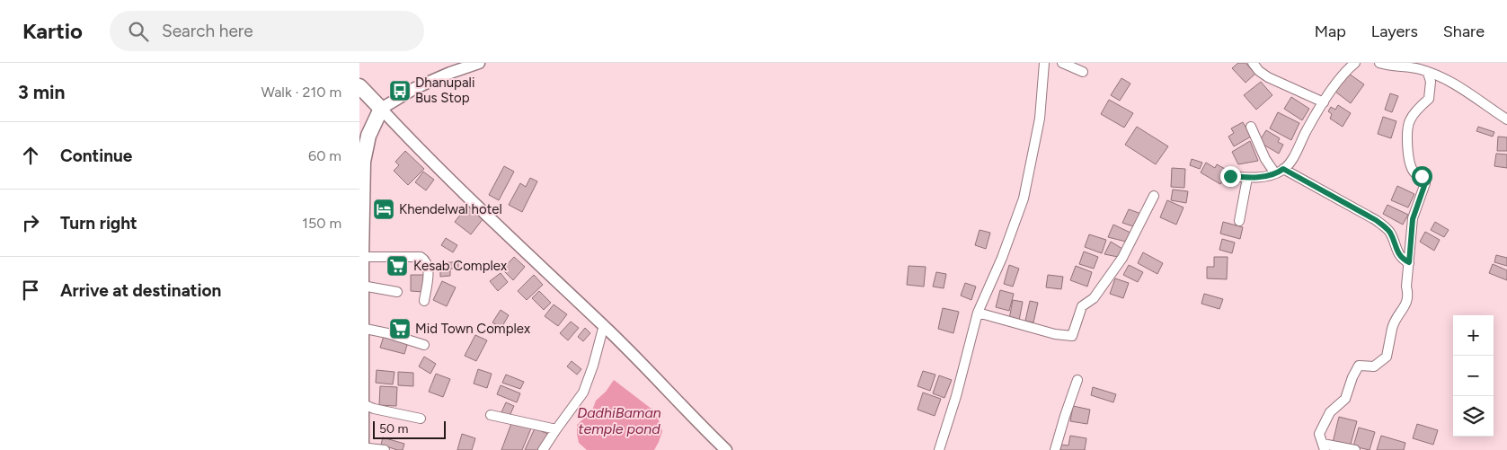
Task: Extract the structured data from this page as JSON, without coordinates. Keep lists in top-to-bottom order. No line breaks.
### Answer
{"water":["DadhiBaman temple pond"],"places":{"bus stop":["Dhanupali Bus Stop"],"hotel":["Khendelwal hotel"],"supermarket":["Kesab Complex","Mid Town Complex"]},"scale_bar":"50 m","page":{"header":"Kartio","search":"Search here","nav":["Map","Layers","Share"],"heading":["3 min","Walk · 210 m"],"list":[["Continue","60 m"],["Turn right","150 m"],"Arrive at destination"],"map_buttons":["+","−"],"scale":"50 m"}}
